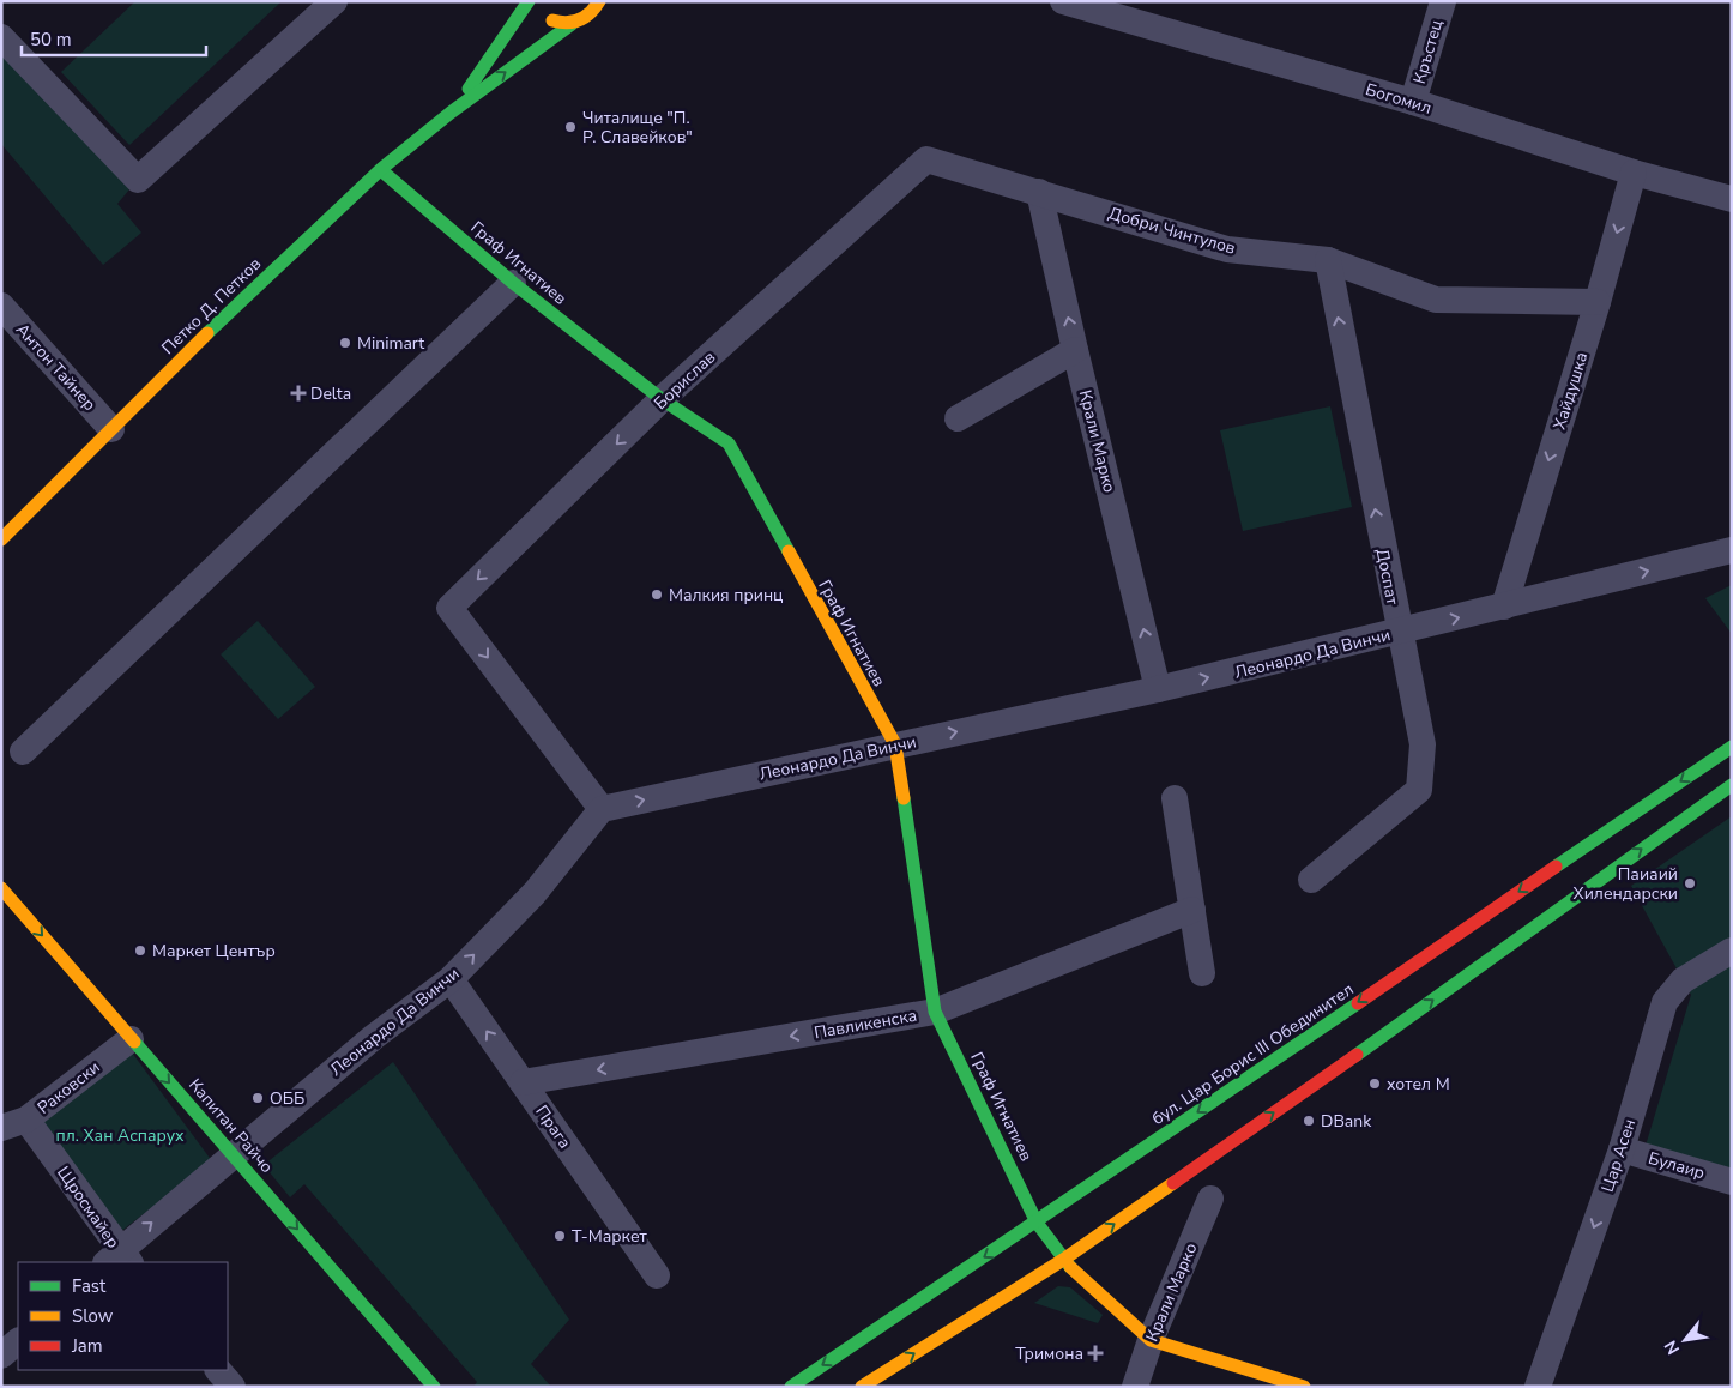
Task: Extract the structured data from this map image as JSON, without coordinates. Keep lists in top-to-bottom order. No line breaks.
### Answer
{"streets":{"street":["Кръстец","Богомил","Добри Чинтулов","Граф Игнатиев","Петко Д. Петков","Антон Тайнер","Борислав","Хайдушка","Крали Марко","Доспат","Леонардо Да Винчи","Павликенска","бул. Цар Борис III Обединител","Раковски","Капитан Райчо","Прага","Цар Асен","Булаир","Щросмайер"]},"crossings":[["Кръстец","Богомил"],["Богомил","Хайдушка"],["Добри Чинтулов","Борислав"],["Добри Чинтулов","Хайдушка"],["Добри Чинтулов","Крали Марко"],["Добри Чинтулов","Доспат"],["Граф Игнатиев","Петко Д. Петков"],["Граф Игнатиев","Борислав"],["Граф Игнатиев","Крали Марко"],["Граф Игнатиев","Леонардо Да Винчи"],["Граф Игнатиев","Павликенска"],["Граф Игнатиев","бул. Цар Борис III Обединител"],["Петко Д. Петков","Антон Тайнер"],["Борислав","Леонардо Да Винчи"],["Хайдушка","Леонардо Да Винчи"],["Крали Марко","Леонардо Да Винчи"],["Доспат","Леонардо Да Винчи"],["Леонардо Да Винчи","Капитан Райчо"],["Леонардо Да Винчи","Прага"],["Леонардо Да Винчи","Щросмайер"],["Павликенска","Прага"],["Раковски","Капитан Райчо"],["Раковски","Щросмайер"],["Цар Асен","Булаир"]],"one_way":["Хайдушка","Крали Марко","Доспат","Леонардо Да Винчи","Павликенска","Капитан Райчо","Цар Асен"],"parks":["пл. Хан Аспарух"],"places":{"other":["Читалище \"П. Р. Славейков\"","Minimart","Малкия принц","Паиаий Хилендарски","Маркет Център","хотел М","ОББ","DBank","Т-Маркет"],"health":["Delta","Тримона"]},"legend":["Fast","Slow","Jam"],"scale_bar":"50 m","north":"bottom left"}
